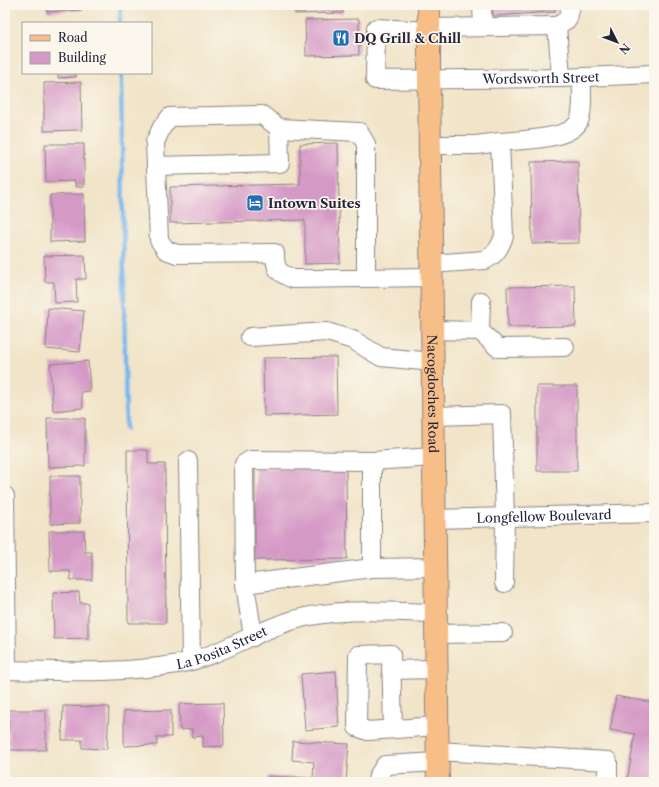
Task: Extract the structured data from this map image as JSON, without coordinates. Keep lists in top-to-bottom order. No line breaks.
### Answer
{"streets":{"main road":["Nacogdoches Road"],"street":["Wordsworth Street","Longfellow Boulevard","La Posita Street"]},"crossings":[["Wordsworth Street","Nacogdoches Road"],["Nacogdoches Road","Longfellow Boulevard"],["Nacogdoches Road","La Posita Street"]],"places":{"restaurant":["DQ Grill & Chill"],"hotel":["Intown Suites"]},"legend":["Road","Building"],"north":"bottom right"}
